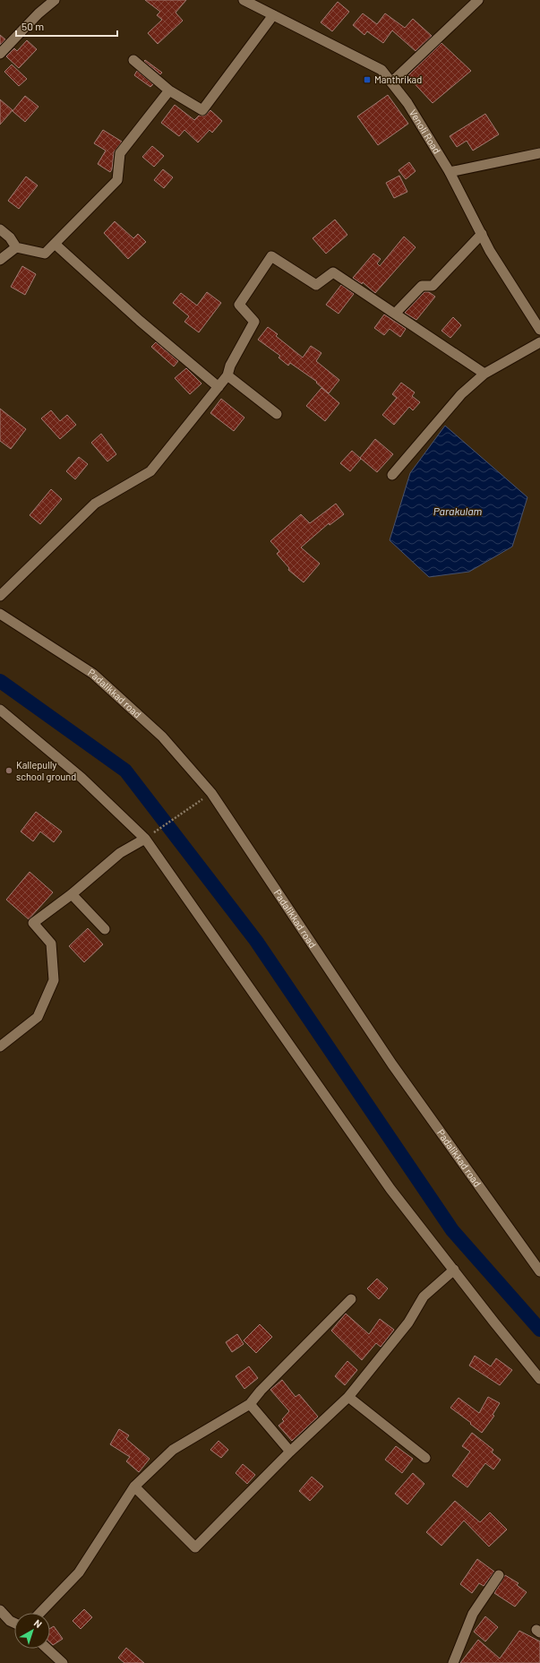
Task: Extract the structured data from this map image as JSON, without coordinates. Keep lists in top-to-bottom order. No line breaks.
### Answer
{"streets":{"street":["Venoli Road","Padalikkad road"]},"water":["Parakulam"],"places":{"transit":["Manthrikad"],"other":["Kallepully school ground"]},"scale_bar":"50 m","north":"top right"}
